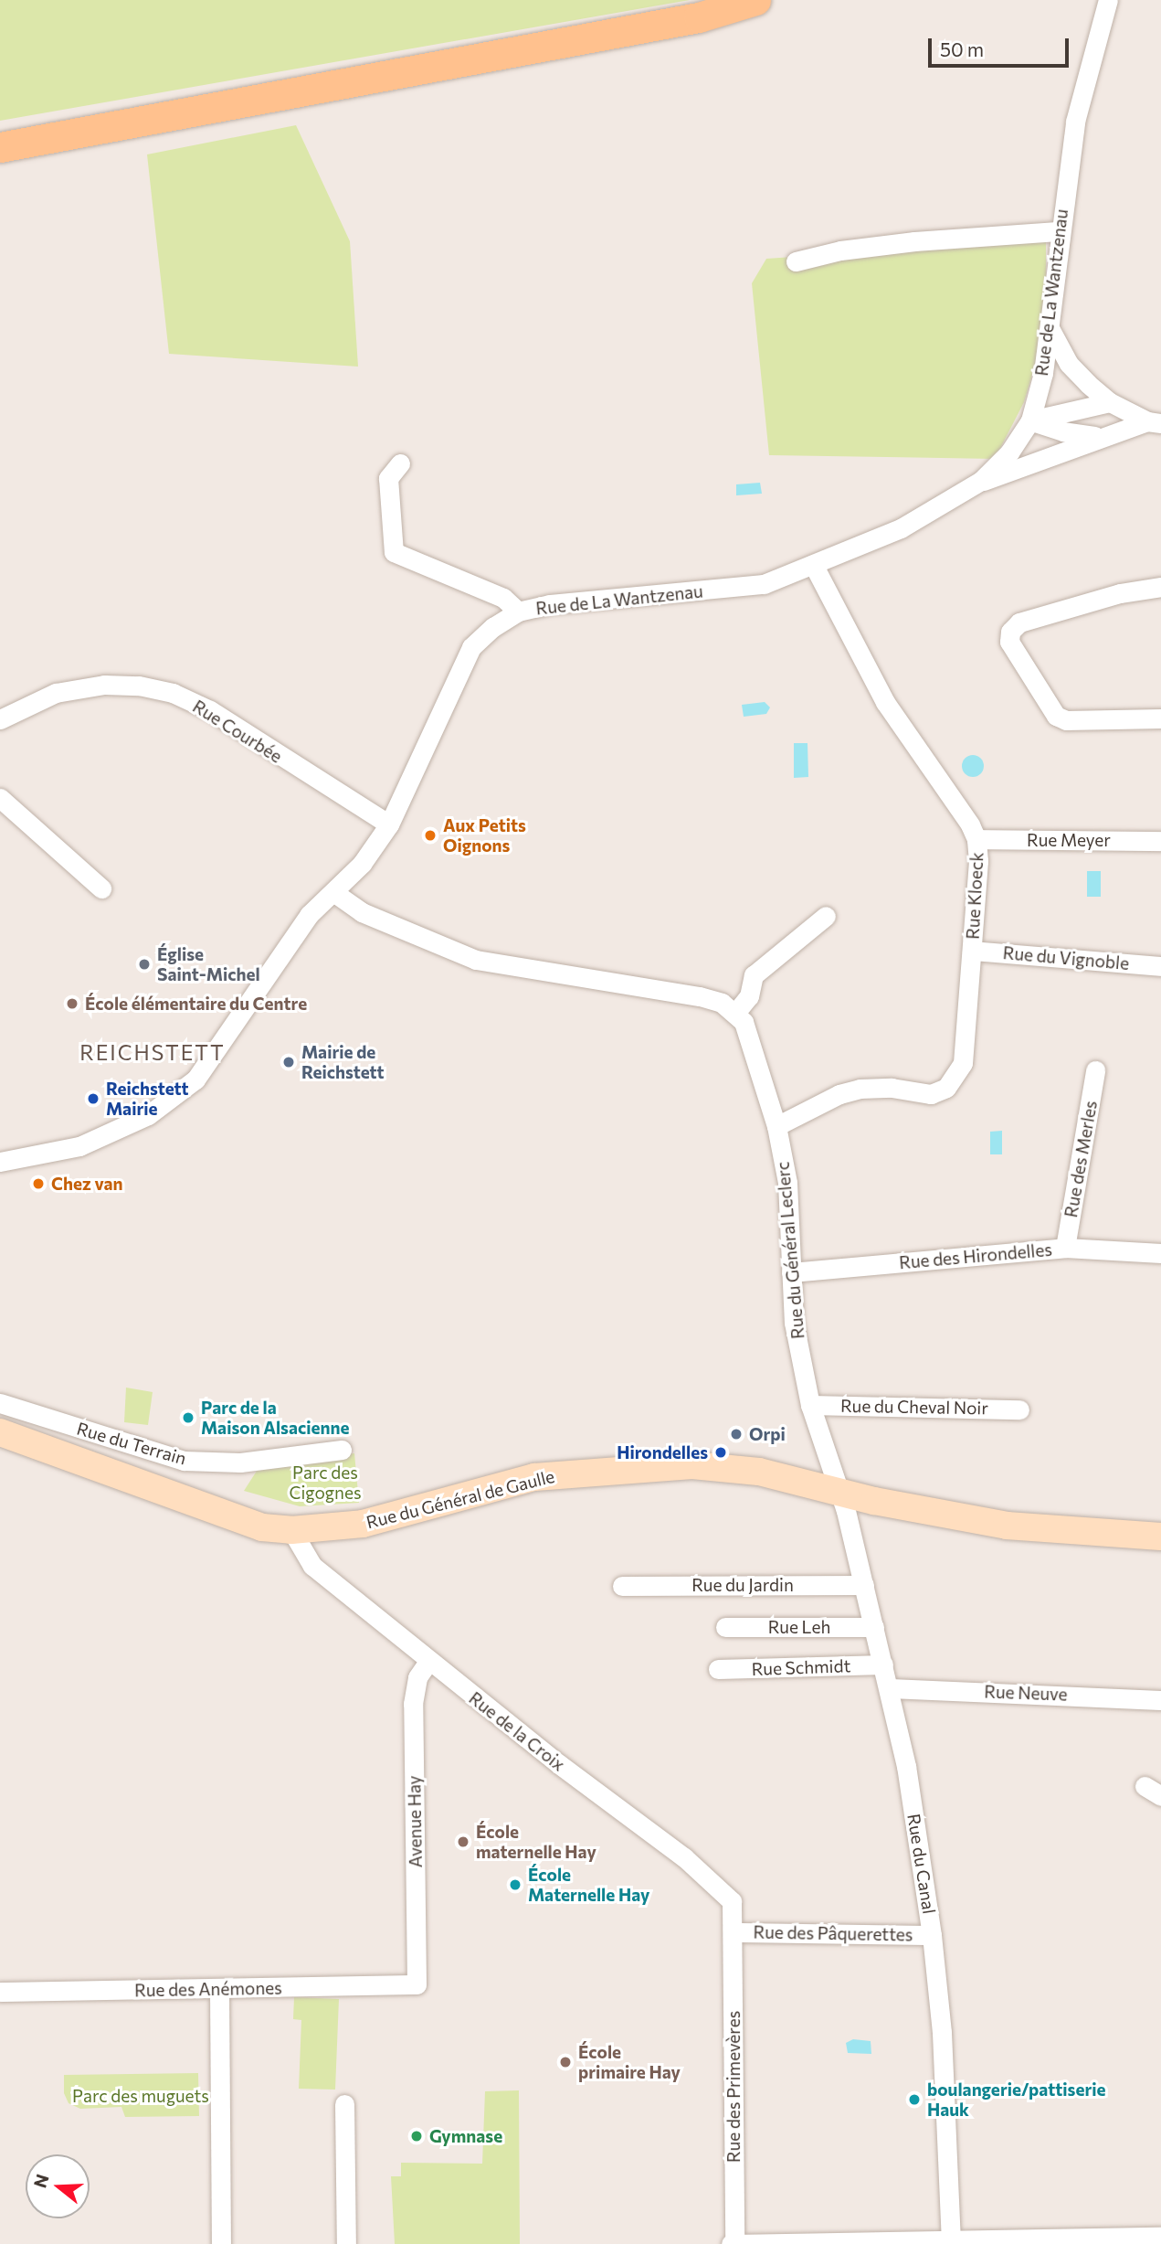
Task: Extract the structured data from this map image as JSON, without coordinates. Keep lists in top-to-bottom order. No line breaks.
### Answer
{"streets":{"main road":["Rue du Général de Gaulle"],"street":["Rue de La Wantzenau","Rue Courbée","Rue Meyer","Rue Kloeck","Rue du Vignoble","Rue des Merles","Rue du Général Leclerc","Rue des Hirondelles","Rue du Cheval Noir","Rue du Terrain","Rue du Jardin","Rue Leh","Rue Schmidt","Rue Neuve","Rue de la Croix","Avenue Hay","Rue du Canal","Rue des Pâquerettes","Rue des Anémones","Rue des Primevères"]},"crossings":[["Rue de La Wantzenau","Rue Courbée"],["Rue de La Wantzenau","Rue Kloeck"],["Rue Meyer","Rue Kloeck"],["Rue Kloeck","Rue du Vignoble"],["Rue Kloeck","Rue du Général Leclerc"],["Rue des Merles","Rue des Hirondelles"],["Rue du Général Leclerc","Rue des Hirondelles"],["Rue du Général Leclerc","Rue du Cheval Noir"],["Rue du Général Leclerc","Rue du Général de Gaulle"],["Rue du Général Leclerc","Rue du Canal"],["Rue du Général de Gaulle","Rue de la Croix"],["Rue du Général de Gaulle","Rue du Canal"],["Rue du Jardin","Rue du Canal"],["Rue Leh","Rue du Canal"],["Rue Schmidt","Rue du Canal"],["Rue Neuve","Rue du Canal"],["Rue de la Croix","Avenue Hay"],["Rue de la Croix","Rue des Pâquerettes"],["Rue de la Croix","Rue des Primevères"],["Avenue Hay","Rue des Anémones"],["Rue du Canal","Rue des Pâquerettes"],["Rue des Pâquerettes","Rue des Primevères"]],"districts":["REICHSTETT"],"parks":["Parc des Cigognes","Parc des muguets"],"places":["Aux Petits Oignons","Église Saint-Michel","École élémentaire du Centre","Mairie de Reichstett","Reichstett Mairie","Chez van","Parc de la Maison Alsacienne","Orpi","Hirondelles","École maternelle Hay","École Maternelle Hay","École primaire Hay","boulangerie/pattiserie Hauk","Gymnase"],"scale_bar":"50 m","north":"left"}
